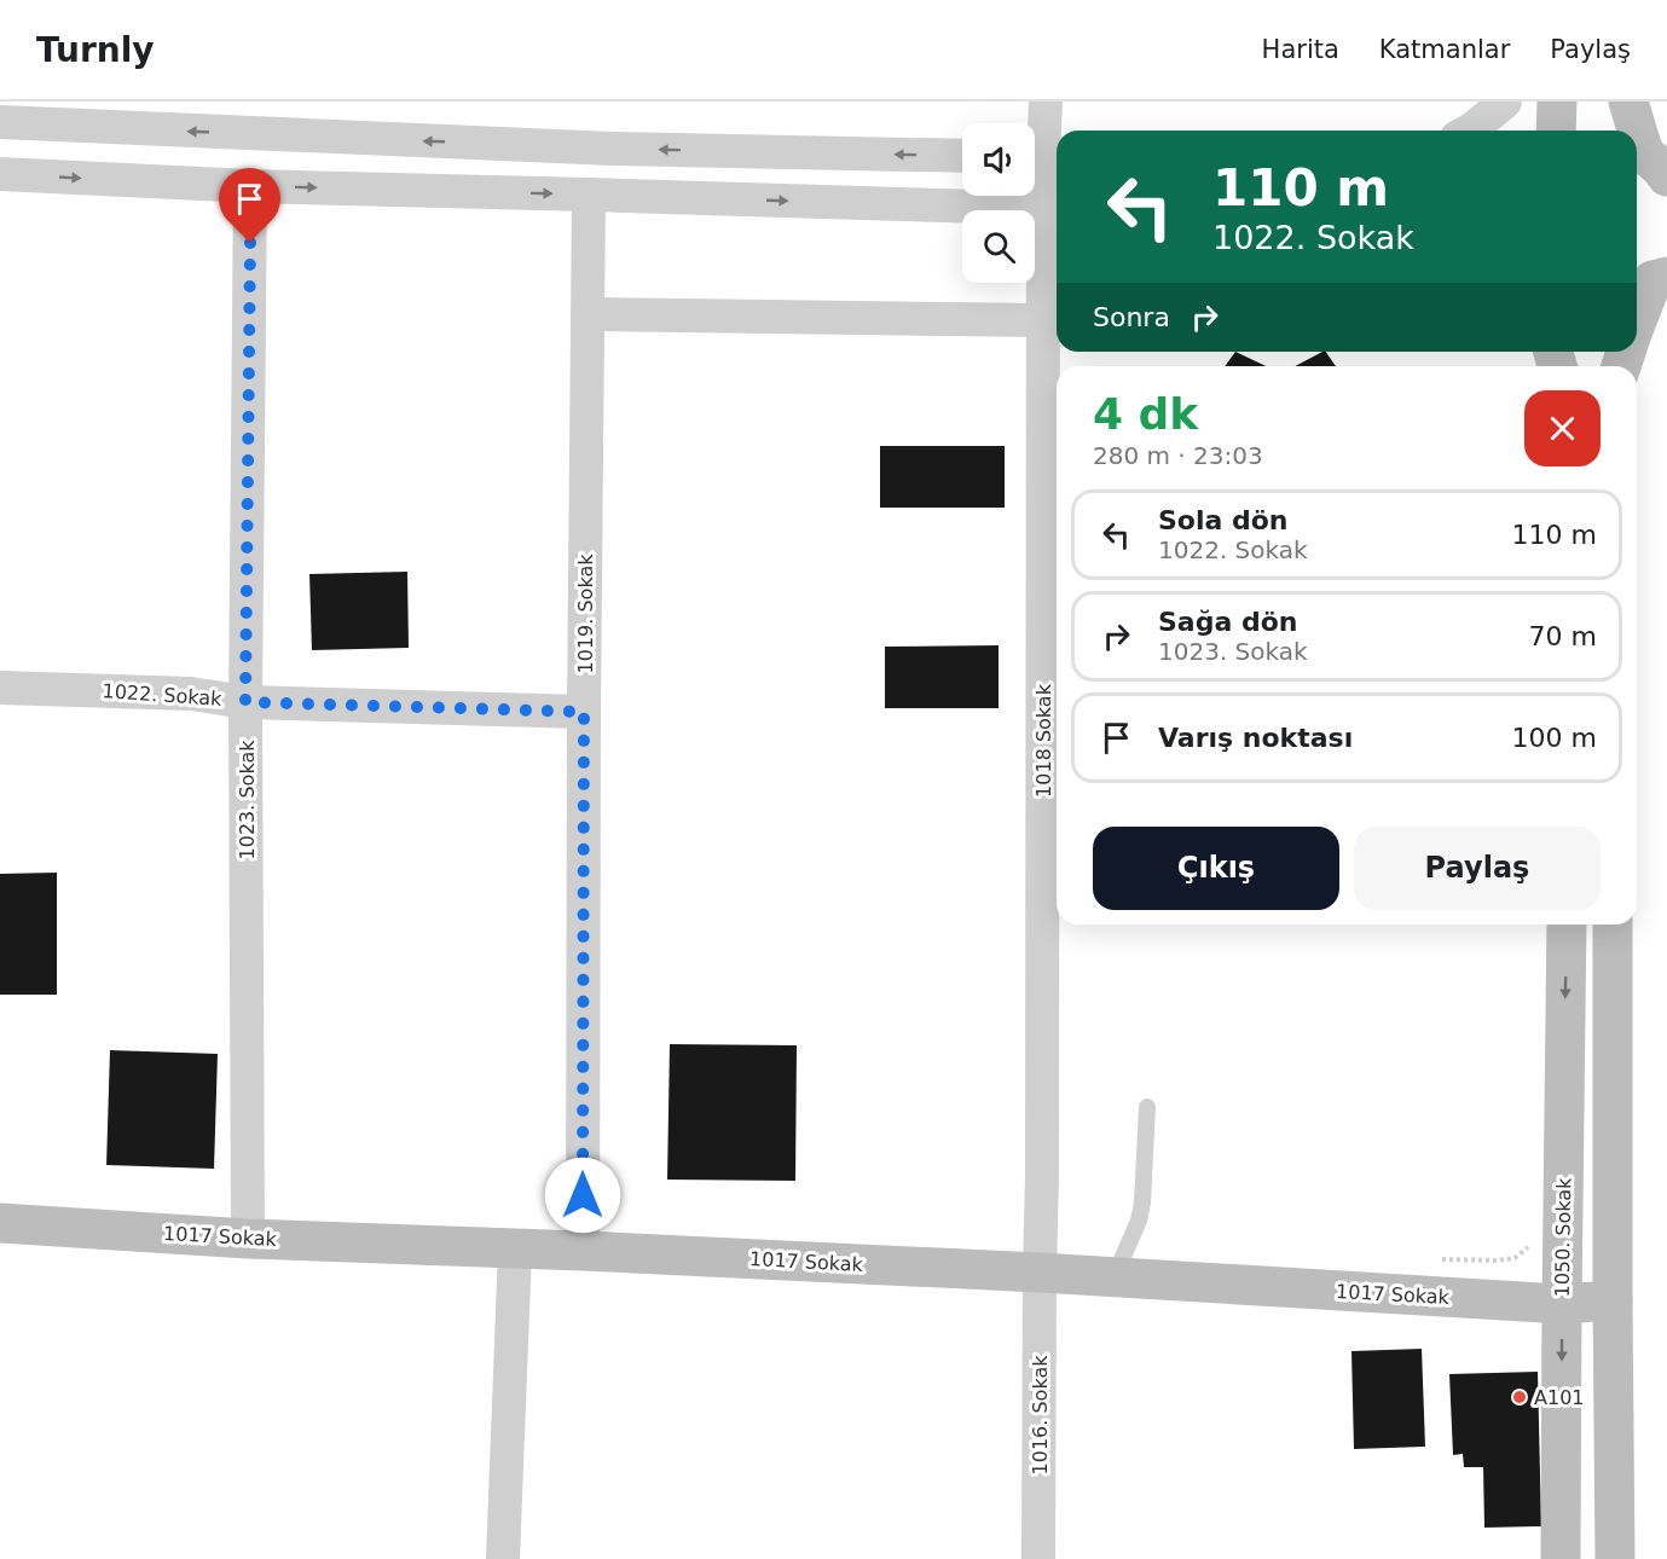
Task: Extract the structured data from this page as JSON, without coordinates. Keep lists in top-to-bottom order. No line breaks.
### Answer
{"streets":{"street":["1019. Sokak","1022. Sokak","1018 Sokak","1023. Sokak","1017 Sokak","1050. Sokak","1016. Sokak"]},"crossings":[["1019. Sokak","1022. Sokak"],["1019. Sokak","1017 Sokak"],["1022. Sokak","1023. Sokak"],["1018 Sokak","1017 Sokak"],["1018 Sokak","1016. Sokak"],["1023. Sokak","1017 Sokak"],["1017 Sokak","1050. Sokak"],["1017 Sokak","1016. Sokak"]],"places":["A101"],"page":{"header":"Turnly","nav":["Harita","Katmanlar","Paylaş"],"turn":["110 m","1022. Sokak"],"then":"Sonra","heading":["4 dk","280 m · 23:03"],"list":[{"name":"Sola dön","note":"1022. Sokak","value":"110 m"},{"name":"Sağa dön","note":"1023. Sokak","value":"70 m"},{"name":"Varış noktası","value":"100 m"}],"buttons":["Çıkış","Paylaş"]}}
